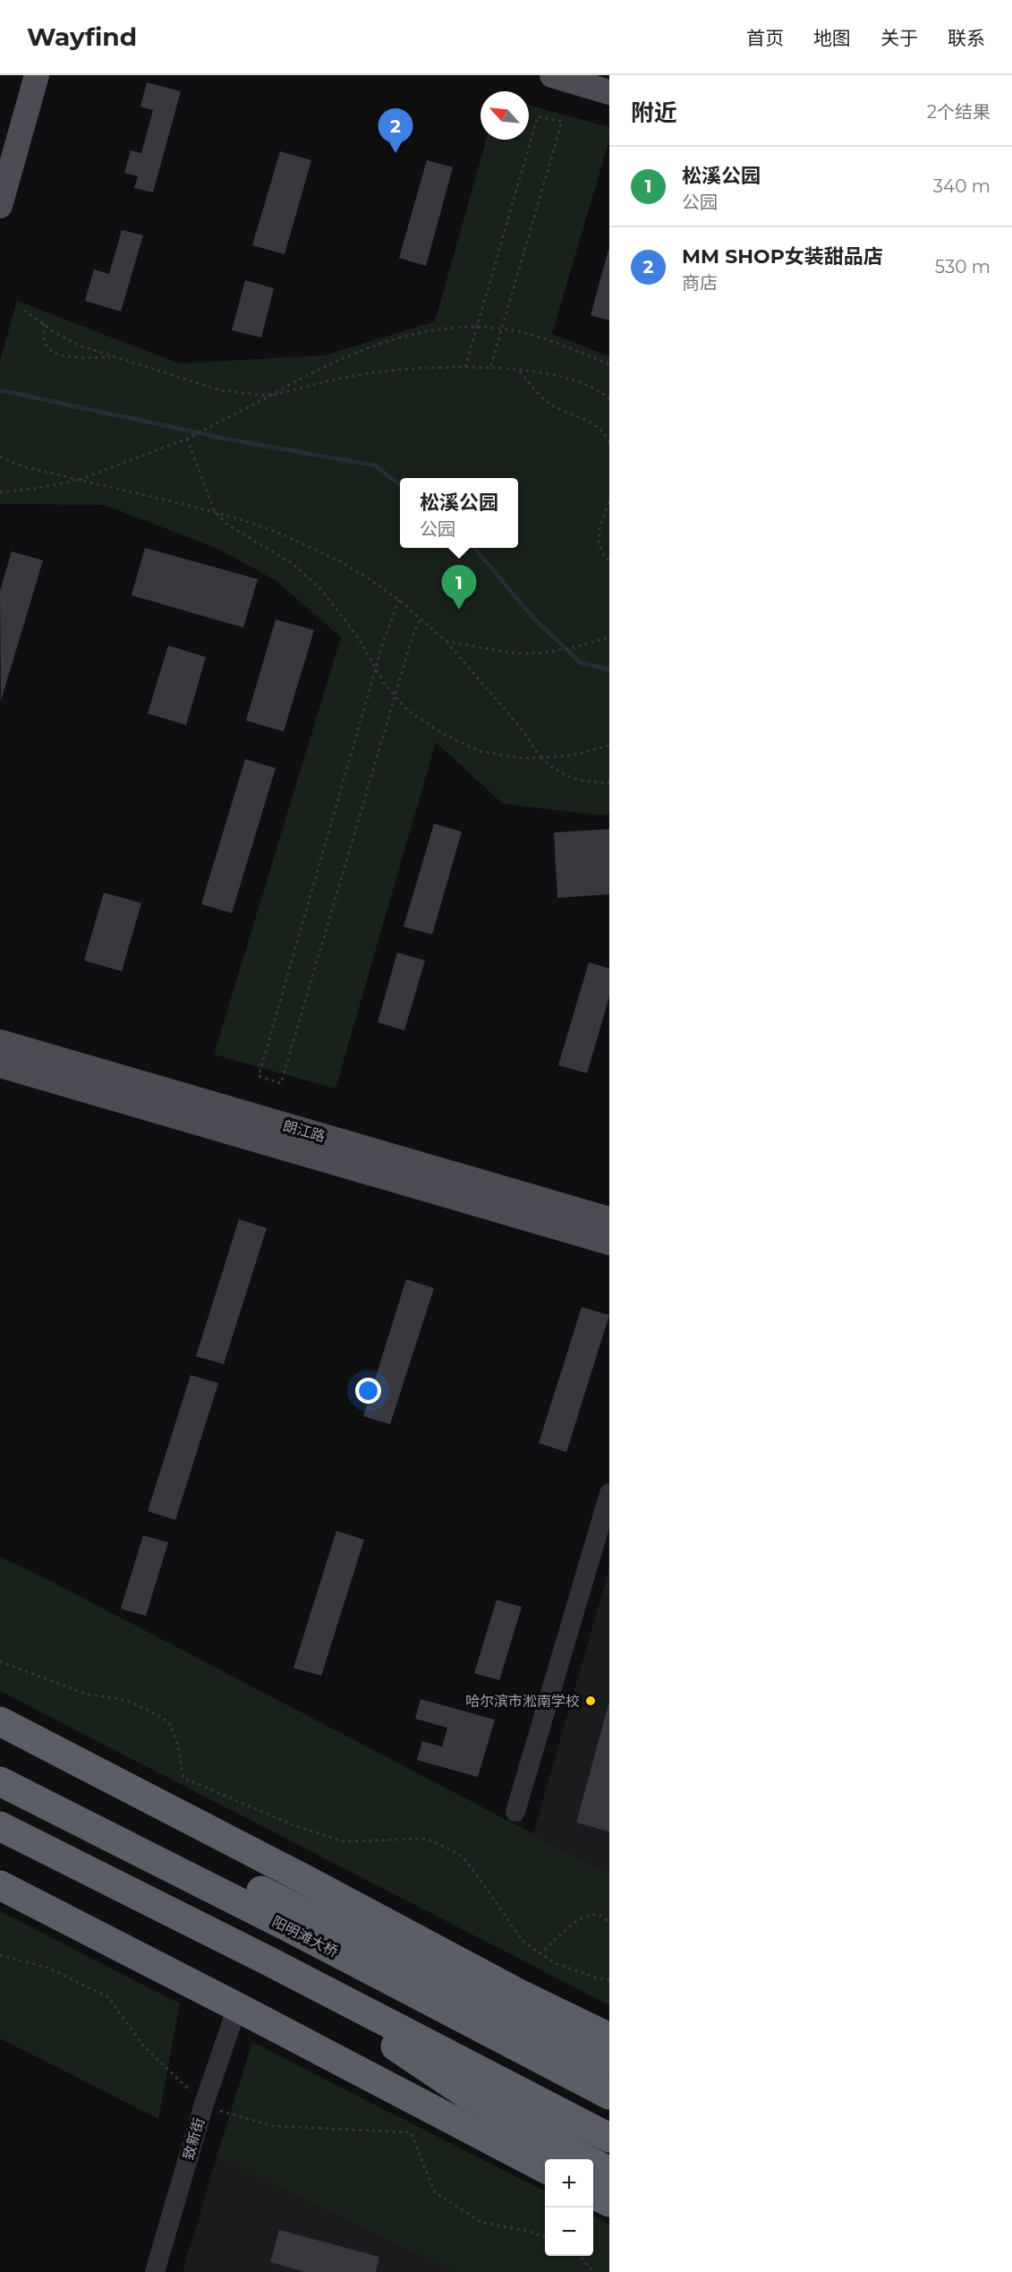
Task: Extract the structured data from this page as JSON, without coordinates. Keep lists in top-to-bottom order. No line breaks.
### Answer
{"streets":{"highway":["阳明滩大桥"],"main road":["朗江路"],"street":["致新街"]},"places":["哈尔滨市淞南学校"],"north":"top left","page":{"header":"Wayfind","nav":["首页","地图","关于","联系"],"heading":["附近","2个结果"],"pins":["2","1"],"list":[{"mark":"1","name":"松溪公园","note":"公园","value":"340 m"},{"mark":"2","name":"MM SHOP女装甜品店","note":"商店","value":"530 m"}],"popup":["松溪公园","公园"],"map_buttons":["+","−"]}}
